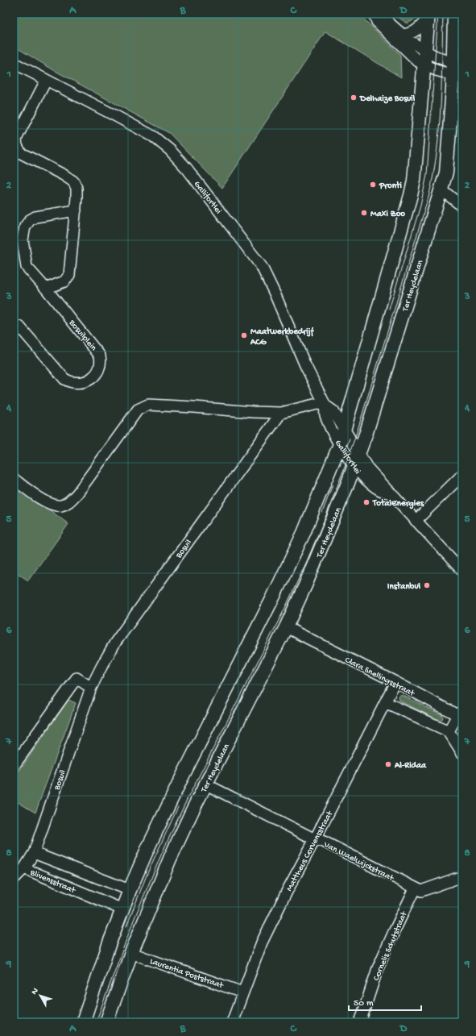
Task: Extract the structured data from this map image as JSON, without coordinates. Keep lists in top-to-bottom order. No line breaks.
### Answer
{"streets":{"street":["Gallifortlei","Ter Heydelaan","Bosuilplein","Bosuil","Clara Snellingsstraat","Mattheus Corvensstraat","Van Waelwijckstraat","Blivensstraat","Cornelis Schutstraat","Laurentia Poststraat"]},"crossings":[["Gallifortlei","Ter Heydelaan"],["Ter Heydelaan","Clara Snellingsstraat"],["Ter Heydelaan","Van Waelwijckstraat"],["Ter Heydelaan","Laurentia Poststraat"],["Bosuil","Blivensstraat"],["Clara Snellingsstraat","Mattheus Corvensstraat"],["Mattheus Corvensstraat","Van Waelwijckstraat"],["Mattheus Corvensstraat","Laurentia Poststraat"],["Van Waelwijckstraat","Cornelis Schutstraat"]],"places":["Delhaize Bosuil","Pronti","Maxi Zoo","Maatwerkbedrijf ACG","TotalEnergies","Instanbul","Al-Ridaa"],"scale_bar":"50 m","north":"top left","grid":{"columns":["A","B","C","D"],"rows":["1","2","3","4","5","6","7","8","9"]}}
